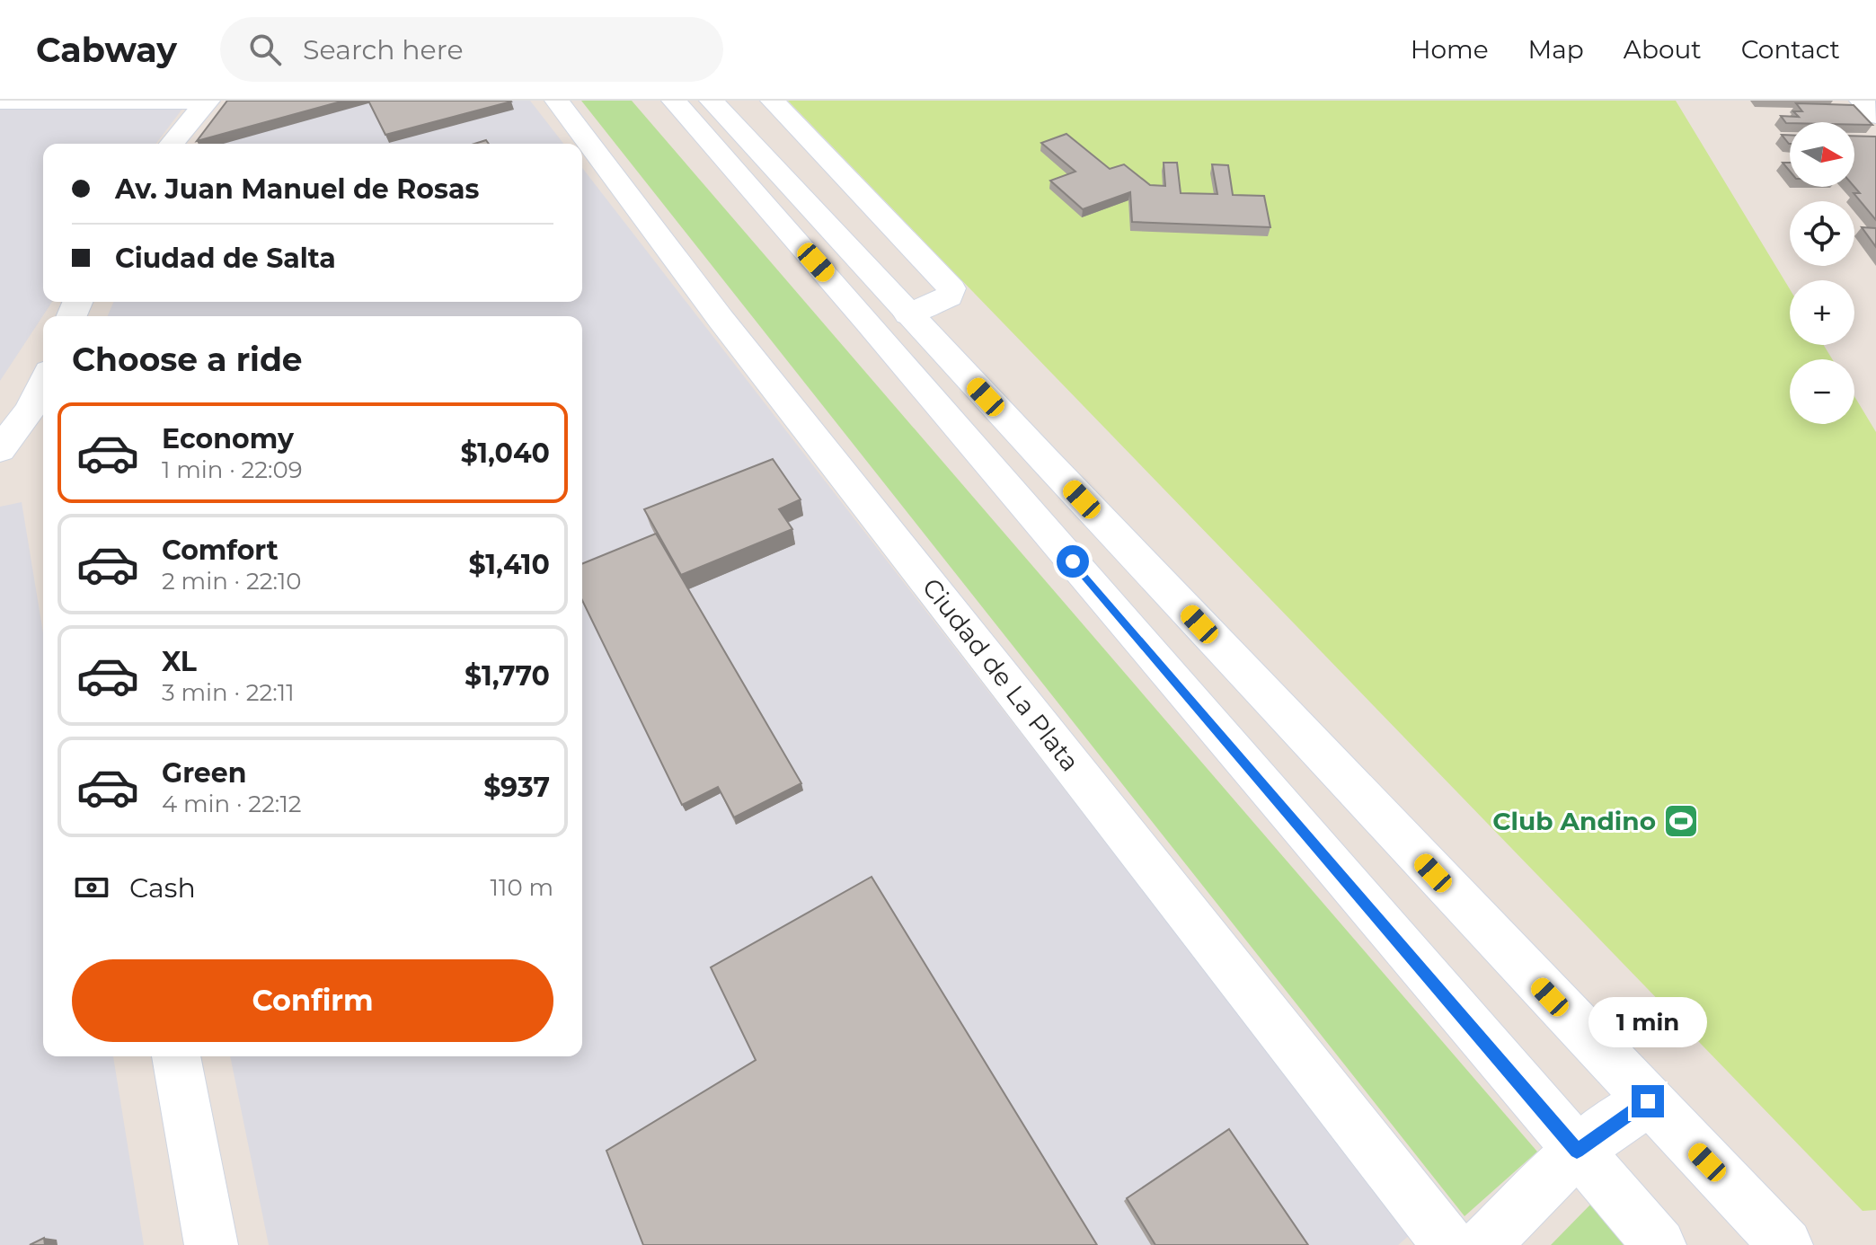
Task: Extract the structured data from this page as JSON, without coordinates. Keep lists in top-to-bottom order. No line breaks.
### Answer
{"streets":{"main road":["Ciudad de La Plata"]},"places":{"sports":["Club Andino"]},"north":"right","page":{"header":"Cabway","search":"Search here","nav":["Home","Map","About","Contact"],"map_buttons":["+","−"],"banner":["Av. Juan Manuel de Rosas","Ciudad de Salta"],"heading":"Choose a ride","list":[{"name":"Economy","note":"1 min · 22:09","value":"$1,040"},{"name":"Comfort","note":"2 min · 22:10","value":"$1,410"},{"name":"XL","note":"3 min · 22:11","value":"$1,770"},{"name":"Green","note":"4 min · 22:12","value":"$937"}],"pay":["Cash","110 m"],"buttons":"Confirm","bubble":"1 min"}}
